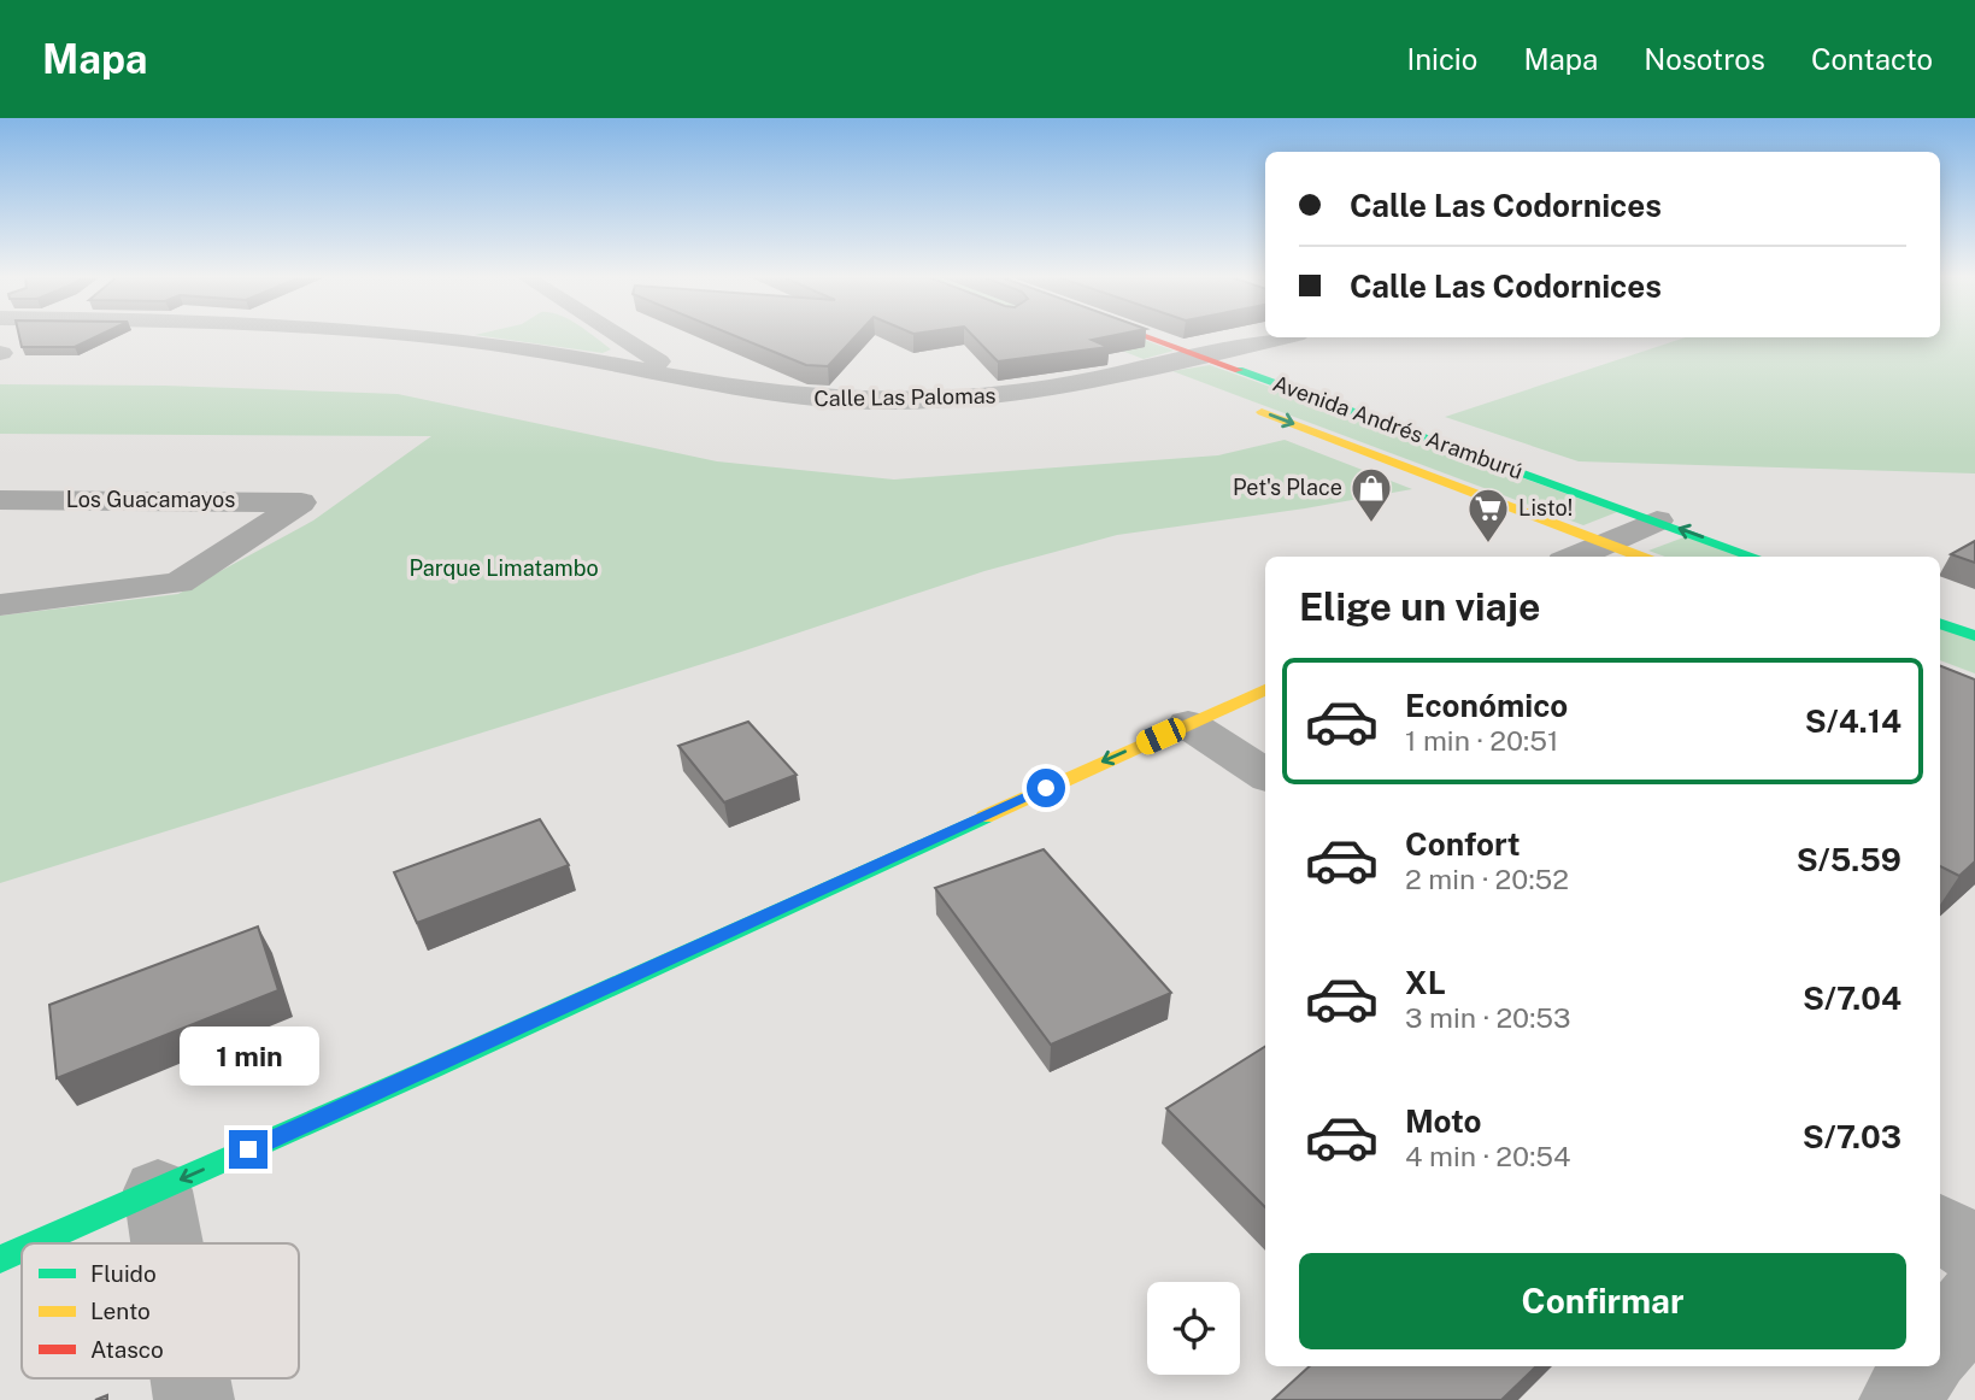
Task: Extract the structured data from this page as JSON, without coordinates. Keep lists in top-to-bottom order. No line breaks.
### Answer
{"streets":{"main road":["Avenida Andrés Aramburú"],"street":["Calle Las Palomas","Los Guacamayos"]},"crossings":[["Calle Las Palomas","Avenida Andrés Aramburú"]],"parks":["Parque Limatambo"],"places":{"shop":["Pet's Place"],"supermarket":["Listo!"]},"legend":["Fluido","Lento","Atasco"],"page":{"header":"Mapa","nav":["Inicio","Mapa","Nosotros","Contacto"],"banner":["Calle Las Codornices","Calle Las Codornices"],"heading":"Elige un viaje","list":[{"name":"Económico","note":"1 min · 20:51","value":"S/4.14"},{"name":"Confort","note":"2 min · 20:52","value":"S/5.59"},{"name":"XL","note":"3 min · 20:53","value":"S/7.04"},{"name":"Moto","note":"4 min · 20:54","value":"S/7.03"}],"bubble":"1 min","buttons":"Confirmar"}}
